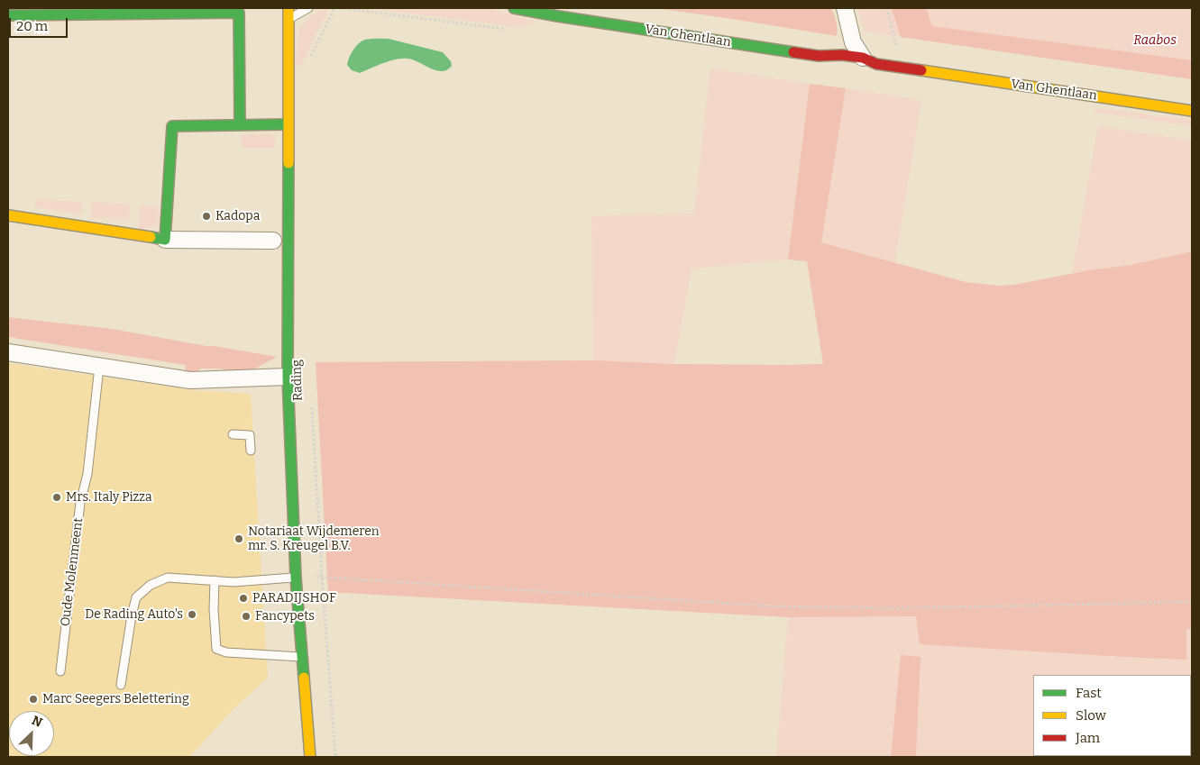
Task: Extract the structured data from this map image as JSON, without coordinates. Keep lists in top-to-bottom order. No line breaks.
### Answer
{"streets":{"street":["Van Ghentlaan","Rading"],"lane":["Oude Molenmeent"]},"parks":["Raabos"],"places":["Kadopa","Mrs. Italy Pizza","Notariaat Wijdemeren mr. S. Kreugel B.V.","PARADIJSHOF","De Rading Auto's","Fancypets","Marc Seegers Belettering"],"legend":["Fast","Slow","Jam"],"scale_bar":"20 m","north":"top right"}
